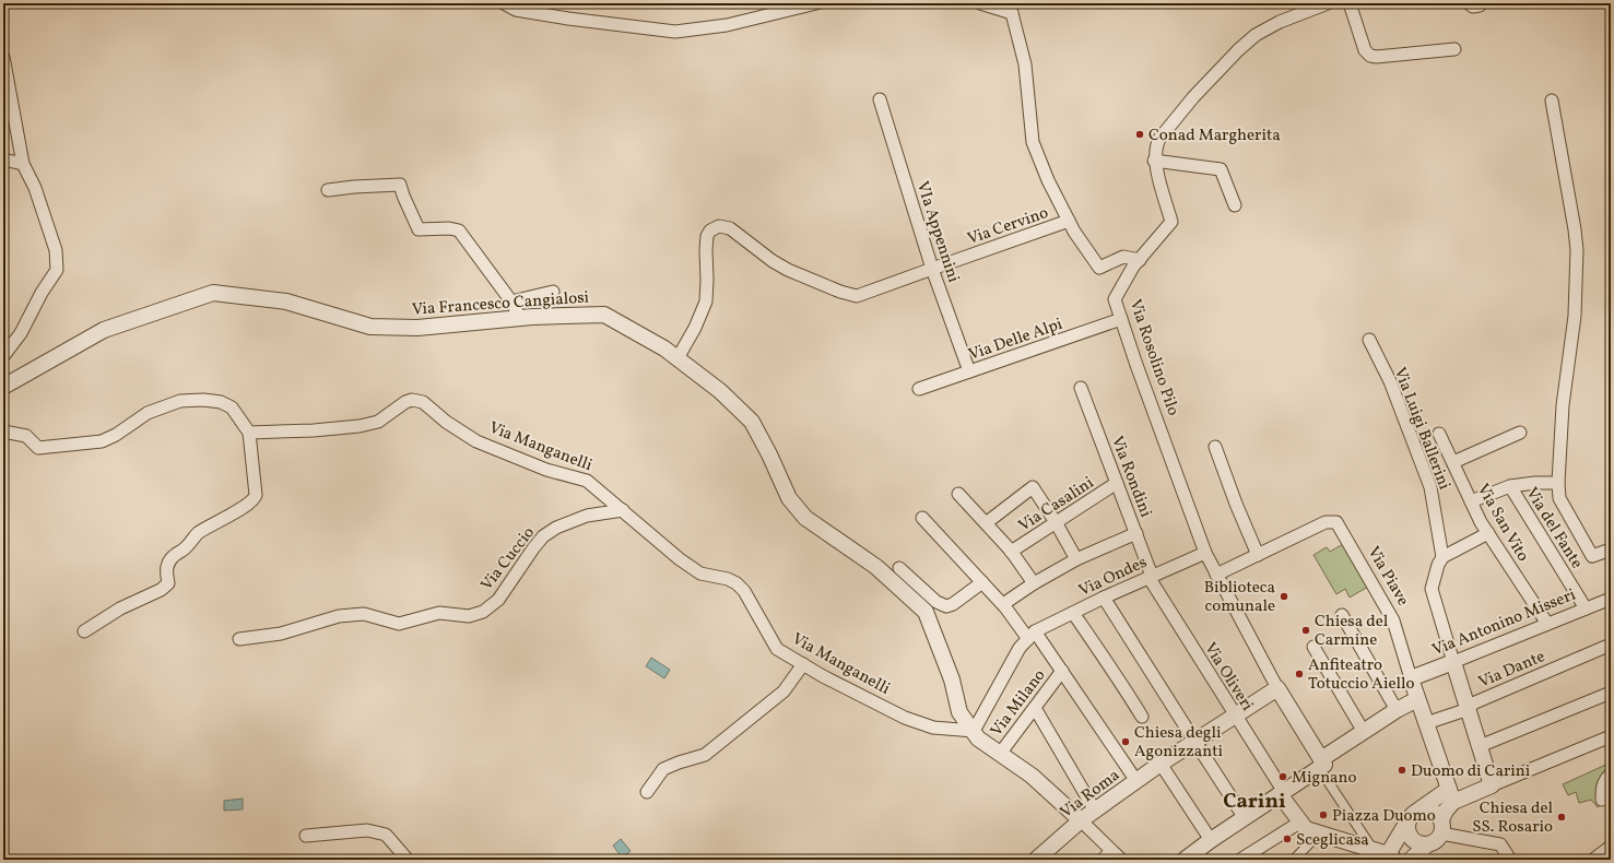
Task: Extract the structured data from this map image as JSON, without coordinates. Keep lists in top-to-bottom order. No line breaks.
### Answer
{"streets":{"street":["Via Cervino","VIa Appennini","Via Francesco Cangialosi","Via Delle Alpi","Via Rosolino Pilo","Via Luigi Ballerini","Via Manganelli","Via Rondini","Via Casalini","Via San Vito","Via del Fante","Via Cuccio","Via Ondes","Via Piave","Via Antonino Misseri","Via Dante","Via Oliveri","Via Milano","Via Roma"]},"crossings":[["Via Cervino","VIa Appennini"],["Via Cervino","Via Francesco Cangialosi"],["VIa Appennini","Via Delle Alpi"],["Via Francesco Cangialosi","Via Manganelli"],["Via Delle Alpi","Via Rosolino Pilo"],["Via Rosolino Pilo","Via Ondes"],["Via Rosolino Pilo","Via Piave"],["Via Rosolino Pilo","Via Roma"],["Via Manganelli","Via Cuccio"],["Via Rondini","Via Casalini"],["Via Rondini","Via Ondes"],["Via Rondini","Via Oliveri"],["Via San Vito","Via Antonino Misseri"],["Via del Fante","Via Antonino Misseri"],["Via Ondes","Via Oliveri"],["Via Piave","Via Antonino Misseri"],["Via Piave","Via Dante"],["Via Oliveri","Via Roma"]],"districts":["Carini"],"places":["Conad Margherita","Biblioteca comunale","Chiesa del Carmine","Anfiteatro Totuccio Aiello","Chiesa degli Agonizzanti","Duomo di Carini","Mignano","Piazza Duomo","Chiesa del SS. Rosario","Sceglicasa"]}
